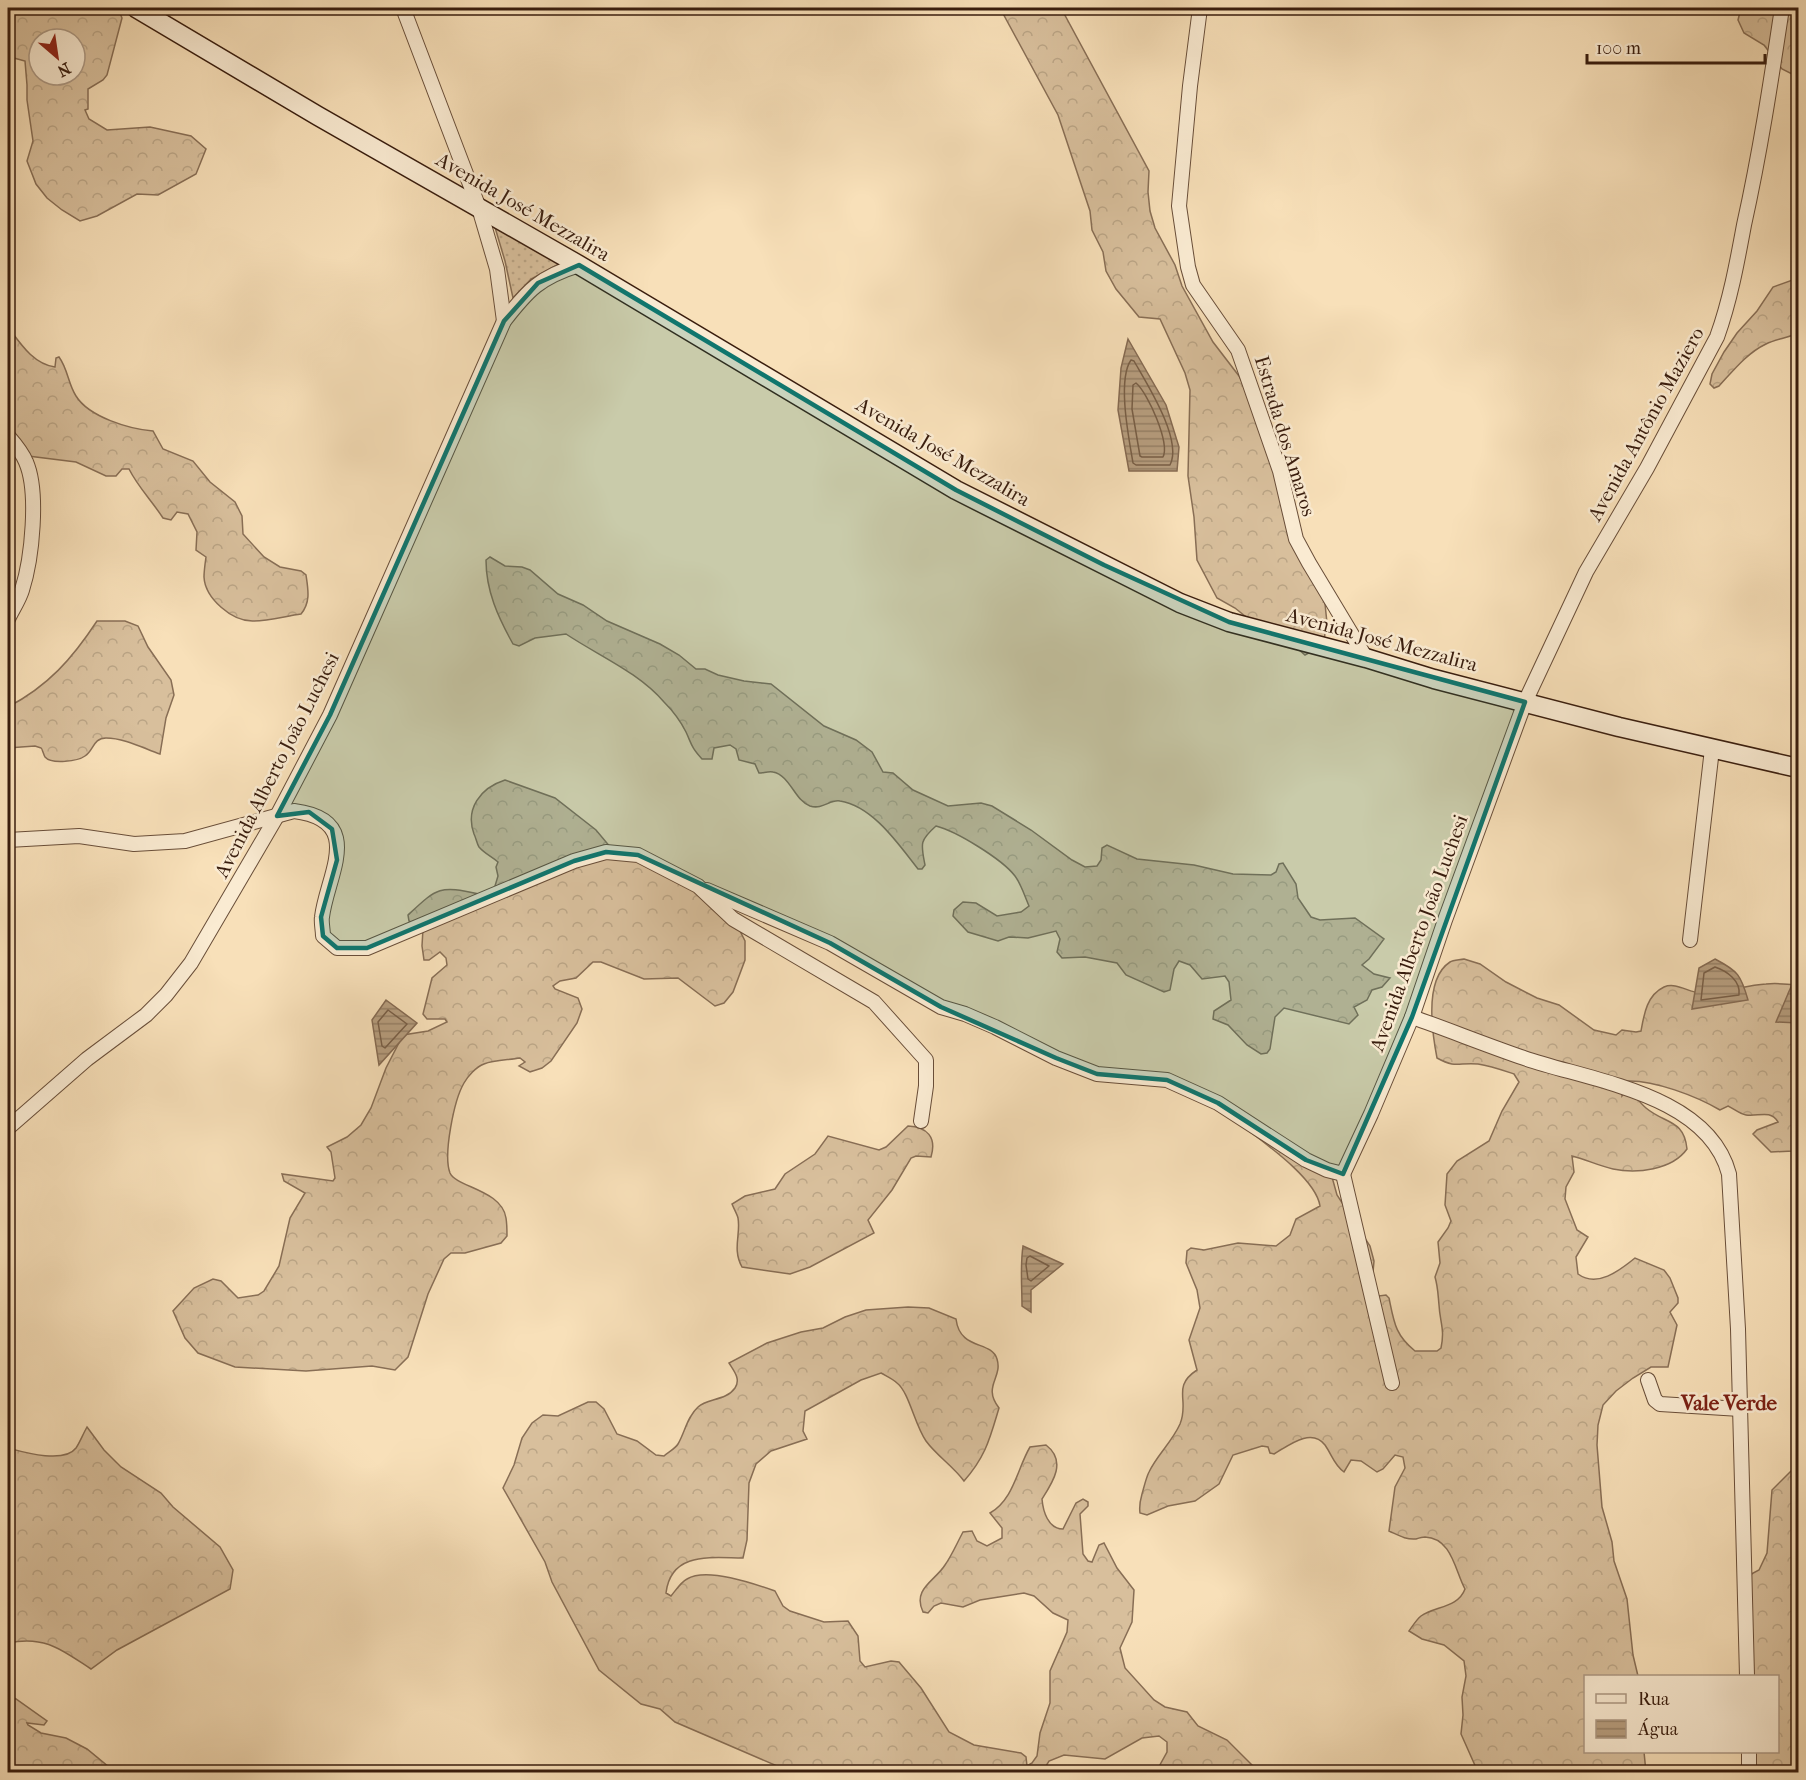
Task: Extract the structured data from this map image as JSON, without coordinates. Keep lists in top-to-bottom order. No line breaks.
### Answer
{"streets":{"main road":["Avenida José Mezzalira"],"street":["Avenida Antônio Maziero","Estrada dos Amaros","Avenida Alberto João Luchesi"]},"crossings":[["Avenida José Mezzalira","Avenida Antônio Maziero"],["Avenida José Mezzalira","Estrada dos Amaros"],["Avenida José Mezzalira","Avenida Alberto João Luchesi"],["Avenida Antônio Maziero","Avenida Alberto João Luchesi"]],"districts":["Vale Verde"],"legend":["Rua","Água"],"scale_bar":"100 m","north":"bottom right"}
